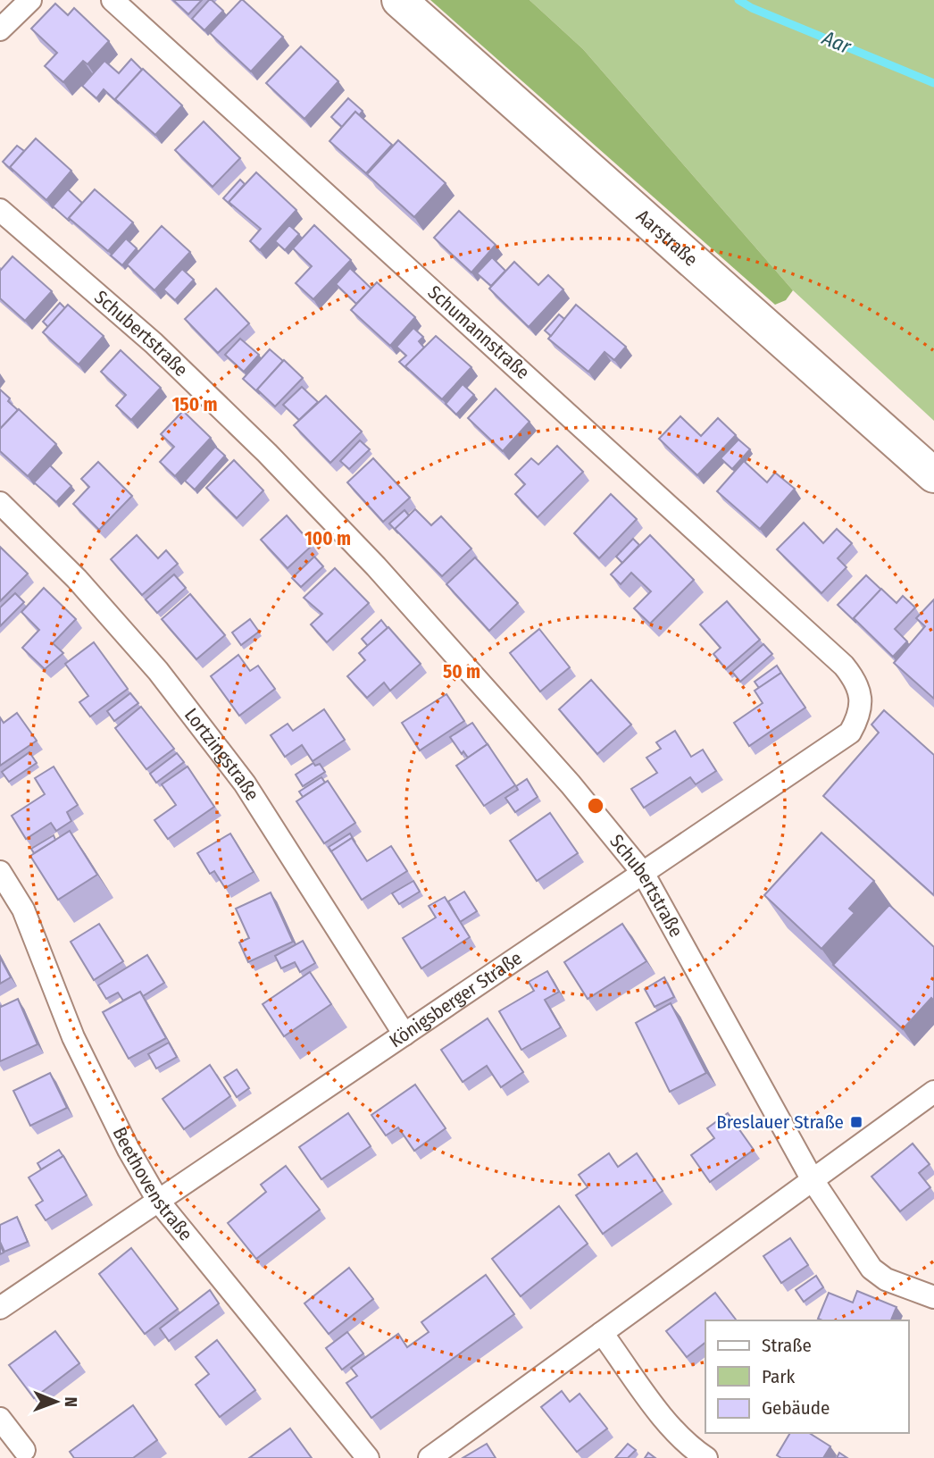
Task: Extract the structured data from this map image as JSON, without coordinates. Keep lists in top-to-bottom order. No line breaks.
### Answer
{"streets":{"main road":["Aarstraße"],"street":["Schumannstraße","Schubertstraße","Lortzingstraße","Königsberger Straße","Beethovenstraße"]},"crossings":[["Schumannstraße","Königsberger Straße"],["Schubertstraße","Königsberger Straße"],["Lortzingstraße","Königsberger Straße"],["Königsberger Straße","Beethovenstraße"]],"water":["Aar"],"places":{"transit":["Breslauer Straße"]},"legend":["Straße","Park","Gebäude"],"north":"right","rings":["150 m","100 m","50 m"]}
